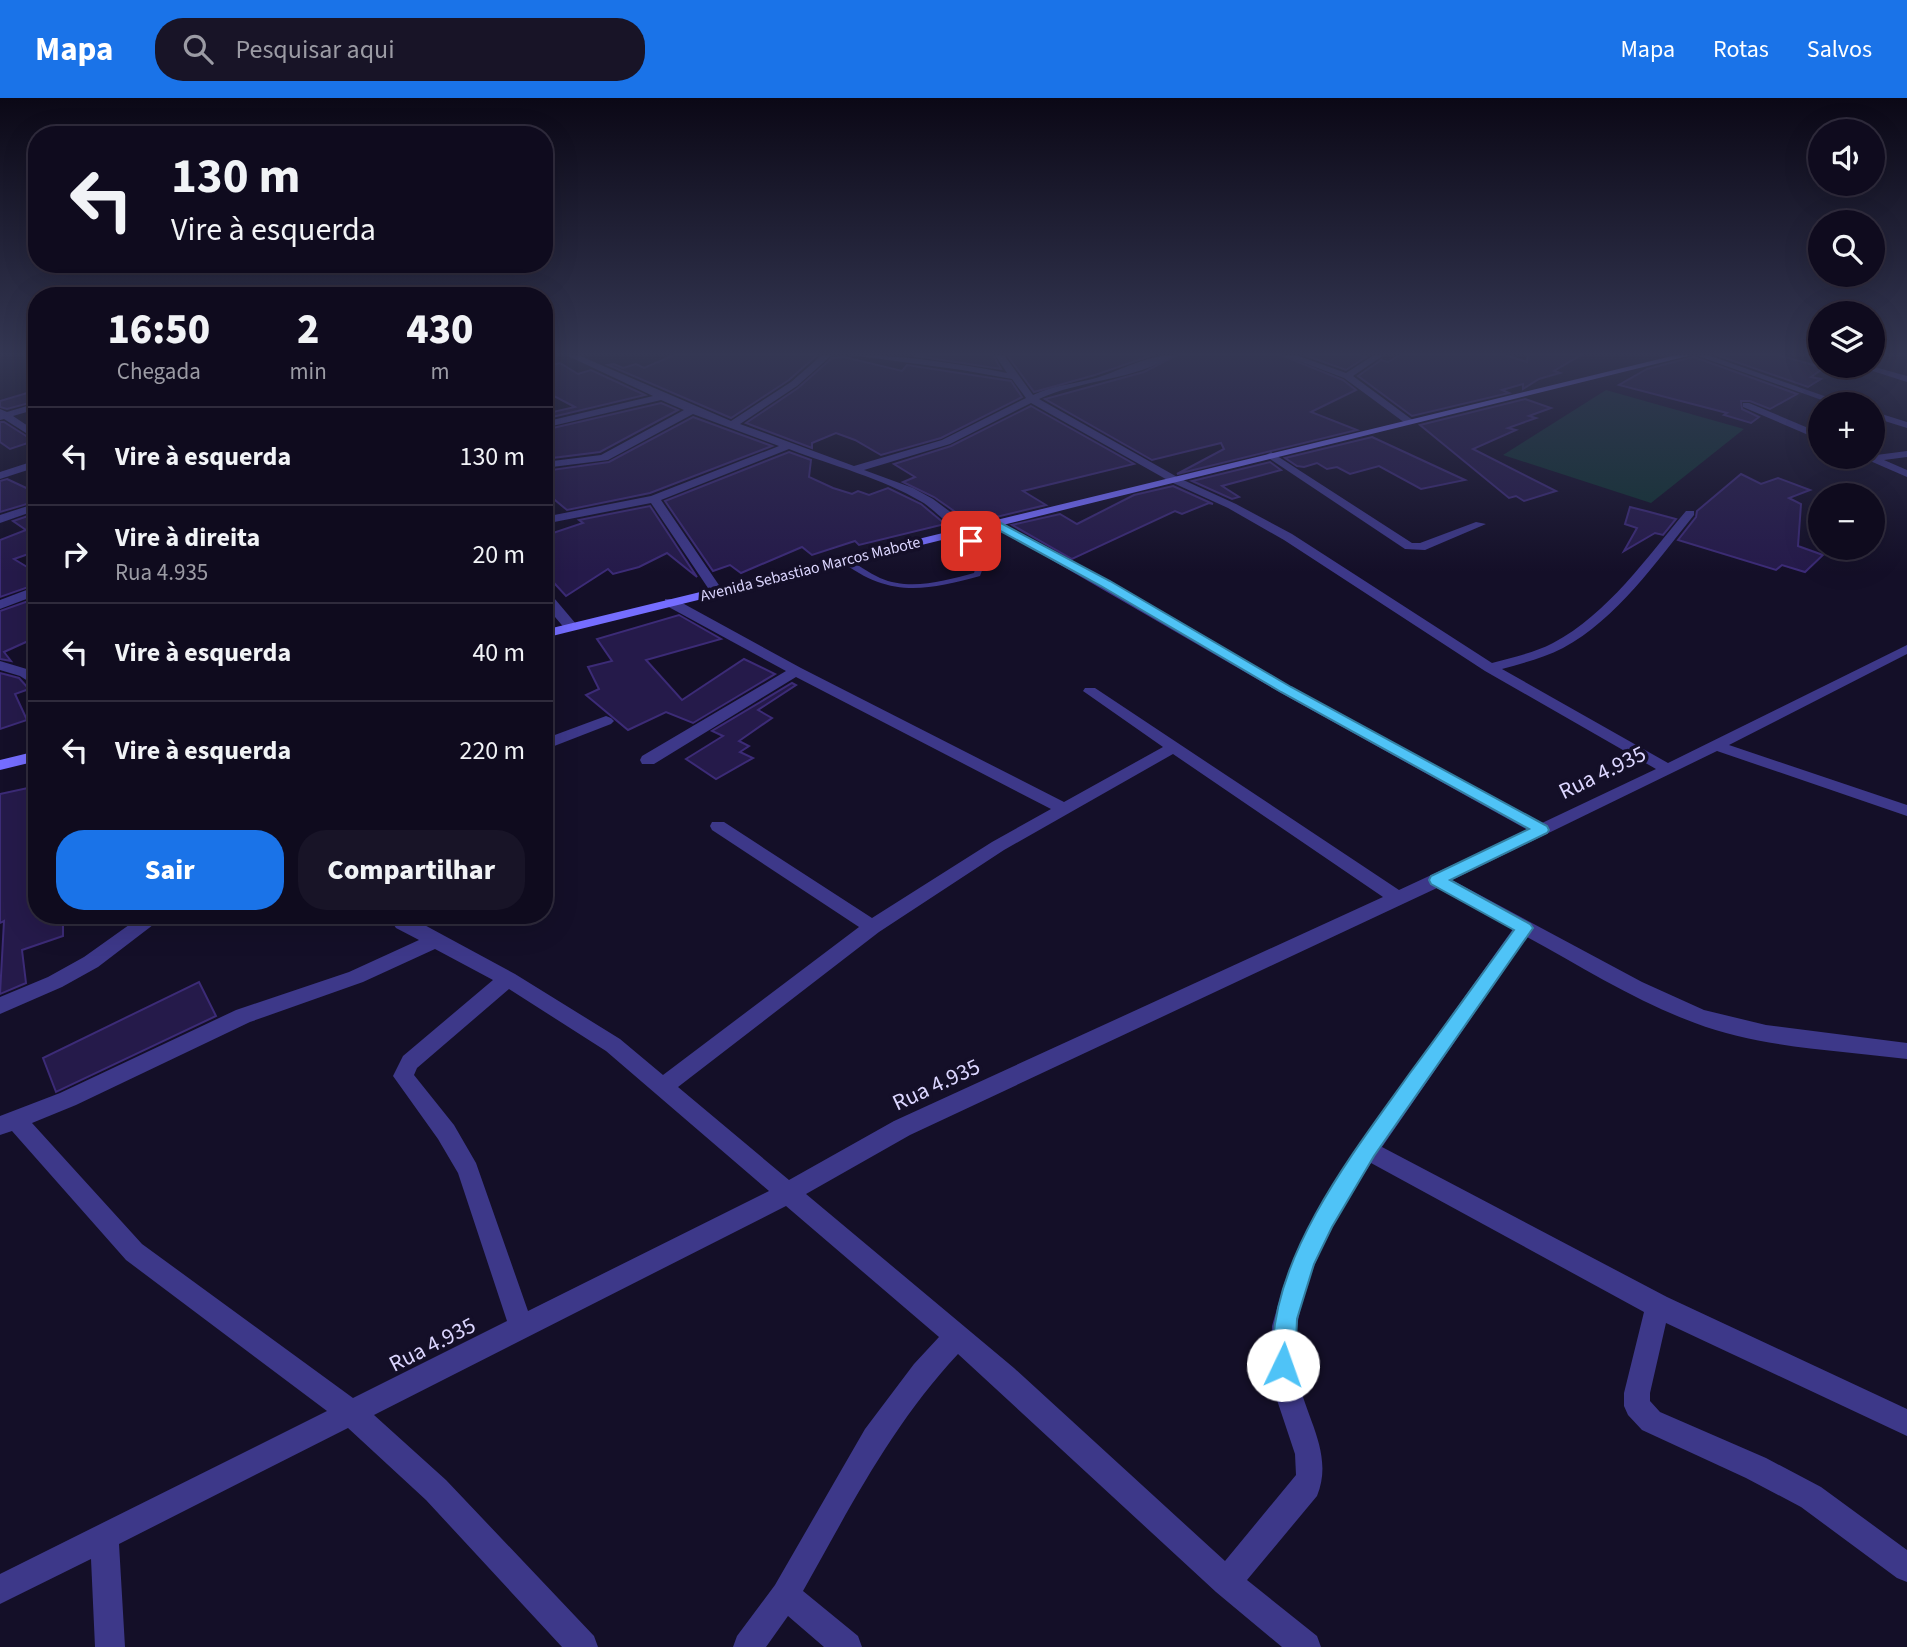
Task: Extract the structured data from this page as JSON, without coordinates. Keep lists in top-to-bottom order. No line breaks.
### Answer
{"streets":{"main road":["Avenida Sebastiao Marcos Mabote"],"street":["Rua 4.935"]},"page":{"header":"Mapa","search":"Pesquisar aqui","nav":["Mapa","Rotas","Salvos"],"map_buttons":["+","−"],"turn":["130 m","Vire à esquerda"],"eta":["16:50","Chegada","2","min","430","m"],"list":[{"name":"Vire à esquerda","value":"130 m"},{"name":"Vire à direita","note":"Rua 4.935","value":"20 m"},{"name":"Vire à esquerda","value":"40 m"},{"name":"Vire à esquerda","value":"220 m"}],"buttons":["Sair","Compartilhar"]}}
